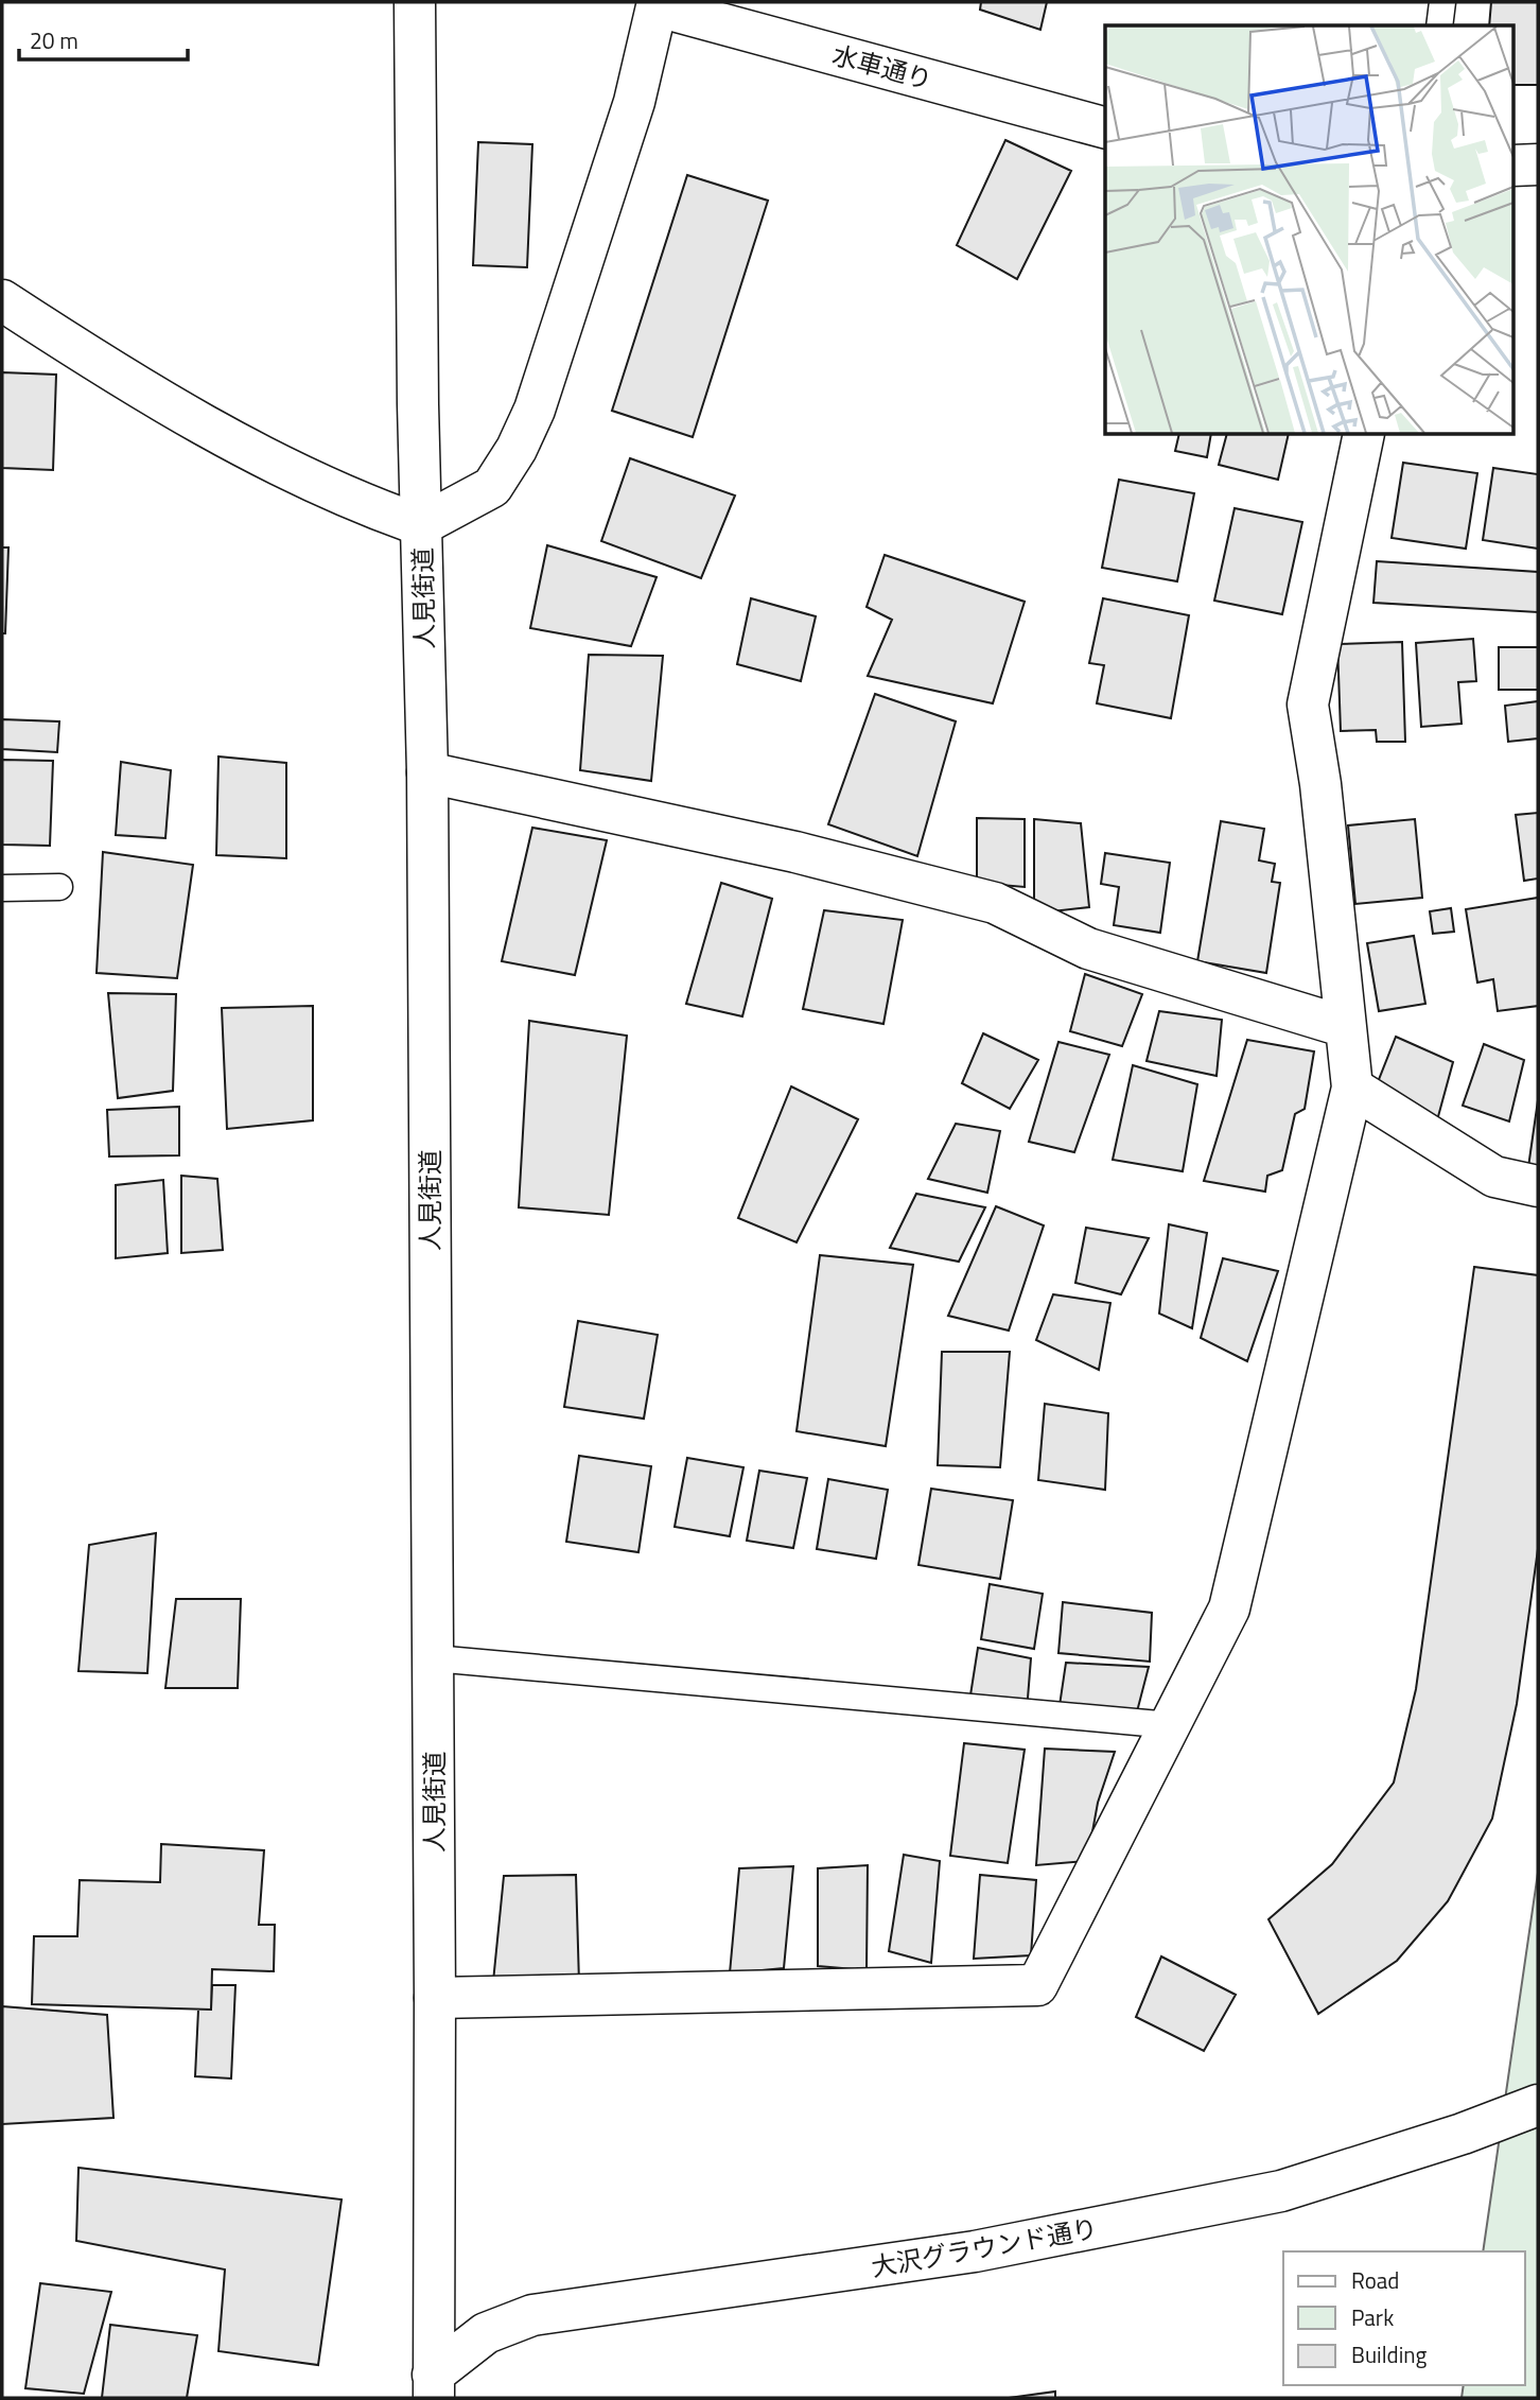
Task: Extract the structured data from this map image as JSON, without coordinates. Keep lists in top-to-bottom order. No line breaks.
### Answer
{"streets":{"street":["水車通り","人見街道","大沢グラウンド通り"]},"crossings":[["人見街道","大沢グラウンド通り"]],"legend":["Road","Park","Building"],"scale_bar":"20 m"}
